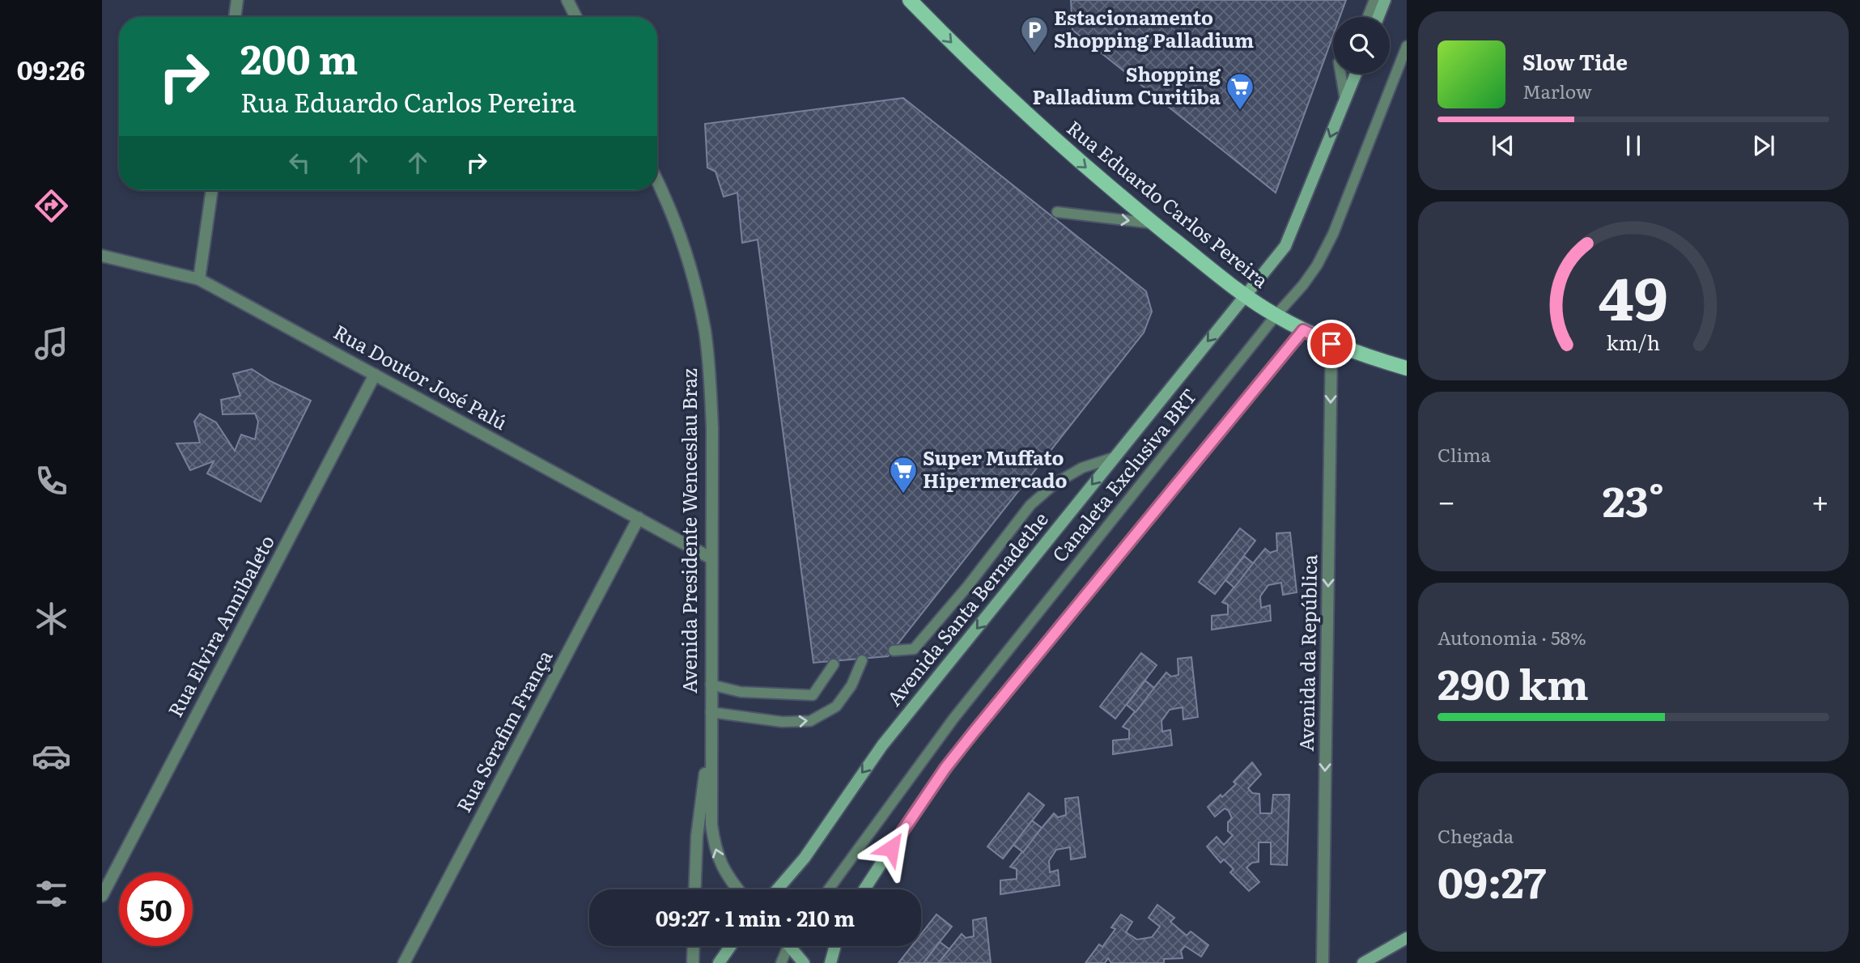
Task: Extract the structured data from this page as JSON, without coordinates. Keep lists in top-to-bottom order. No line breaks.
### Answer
{"streets":{"main road":["Rua Eduardo Carlos Pereira","Avenida Santa Bernadethe"],"street":["Rua Doutor José Palú","Avenida Presidente Wenceslau Braz","Rua Elvira Annibaleto","Avenida da República","Rua Serafim França"],"lane":["Canaleta Exclusiva BRT"]},"crossings":[["Rua Eduardo Carlos Pereira","Canaleta Exclusiva BRT"],["Rua Eduardo Carlos Pereira","Avenida Santa Bernadethe"],["Rua Eduardo Carlos Pereira","Avenida da República"],["Rua Doutor José Palú","Avenida Presidente Wenceslau Braz"],["Rua Doutor José Palú","Rua Elvira Annibaleto"],["Rua Doutor José Palú","Rua Serafim França"]],"one_way":["Rua Eduardo Carlos Pereira","Avenida da República"],"places":{"parking":["Estacionamento Shopping Palladium"],"supermarket":["Shopping Palladium Curitiba","Super Muffato Hipermercado"]},"page":{"tabs":"09:26","turn":["200 m","Rua Eduardo Carlos Pereira"],"song":["Slow Tide","Marlow"],"tile":["Clima",["Autonomia · 58%","290 km"],["Chegada","09:27"]],"heat":["−","23°","+"],"limit":"50","trip":"09:27 · 1 min · 210 m","gauge":["49","km/h"]}}
